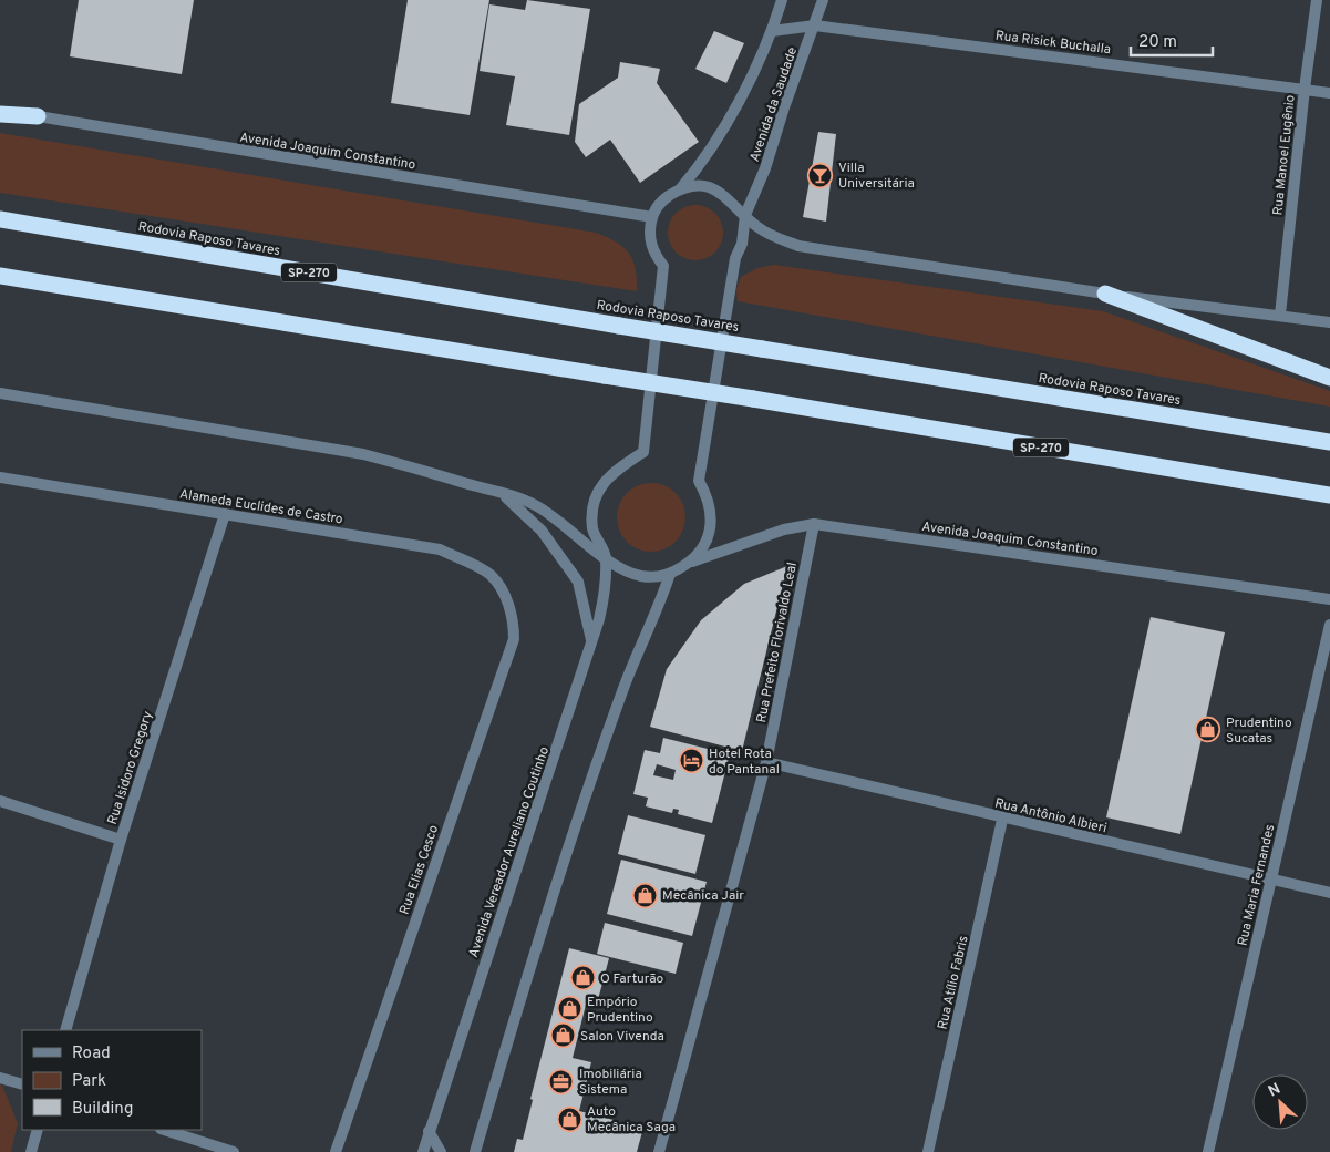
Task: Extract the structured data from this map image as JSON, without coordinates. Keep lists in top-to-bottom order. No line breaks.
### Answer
{"streets":{"highway":["Rodovia Raposo Tavares","SP-270"],"street":["Rua Risick Buchalla","Avenida da Saudade","Avenida Joaquim Constantino","Rua Manoel Eugênio","Alameda Euclides de Castro","Rua Prefeito Florivaldo Leal","Rua Isidoro Gregory","Rua Antônio Albieri","Avenida Vereador Aureliano Coutinho","Rua Elias Cesco","Rua Maria Fernandes","Rua Atílio Fabris"]},"crossings":[["Rua Risick Buchalla","Avenida da Saudade"],["Rua Risick Buchalla","Rua Manoel Eugênio"],["Avenida da Saudade","Avenida Joaquim Constantino"],["Avenida Joaquim Constantino","Rua Prefeito Florivaldo Leal"],["Alameda Euclides de Castro","Rua Isidoro Gregory"],["Alameda Euclides de Castro","Rua Elias Cesco"],["Rua Prefeito Florivaldo Leal","Rua Antônio Albieri"],["Rua Antônio Albieri","Rua Maria Fernandes"],["Rua Antônio Albieri","Rua Atílio Fabris"]],"places":{"bar":["Villa Universitária"],"shop":["Prudentino Sucatas","Mecânica Jair","O Farturão","Empório Prudentino","Salon Vivenda","Auto Mecânica Saga"],"hotel":["Hotel Rota do Pantanal"],"office":["Imobiliária Sistema"]},"legend":["Road","Park","Building"],"scale_bar":"20 m","north":"top left"}
